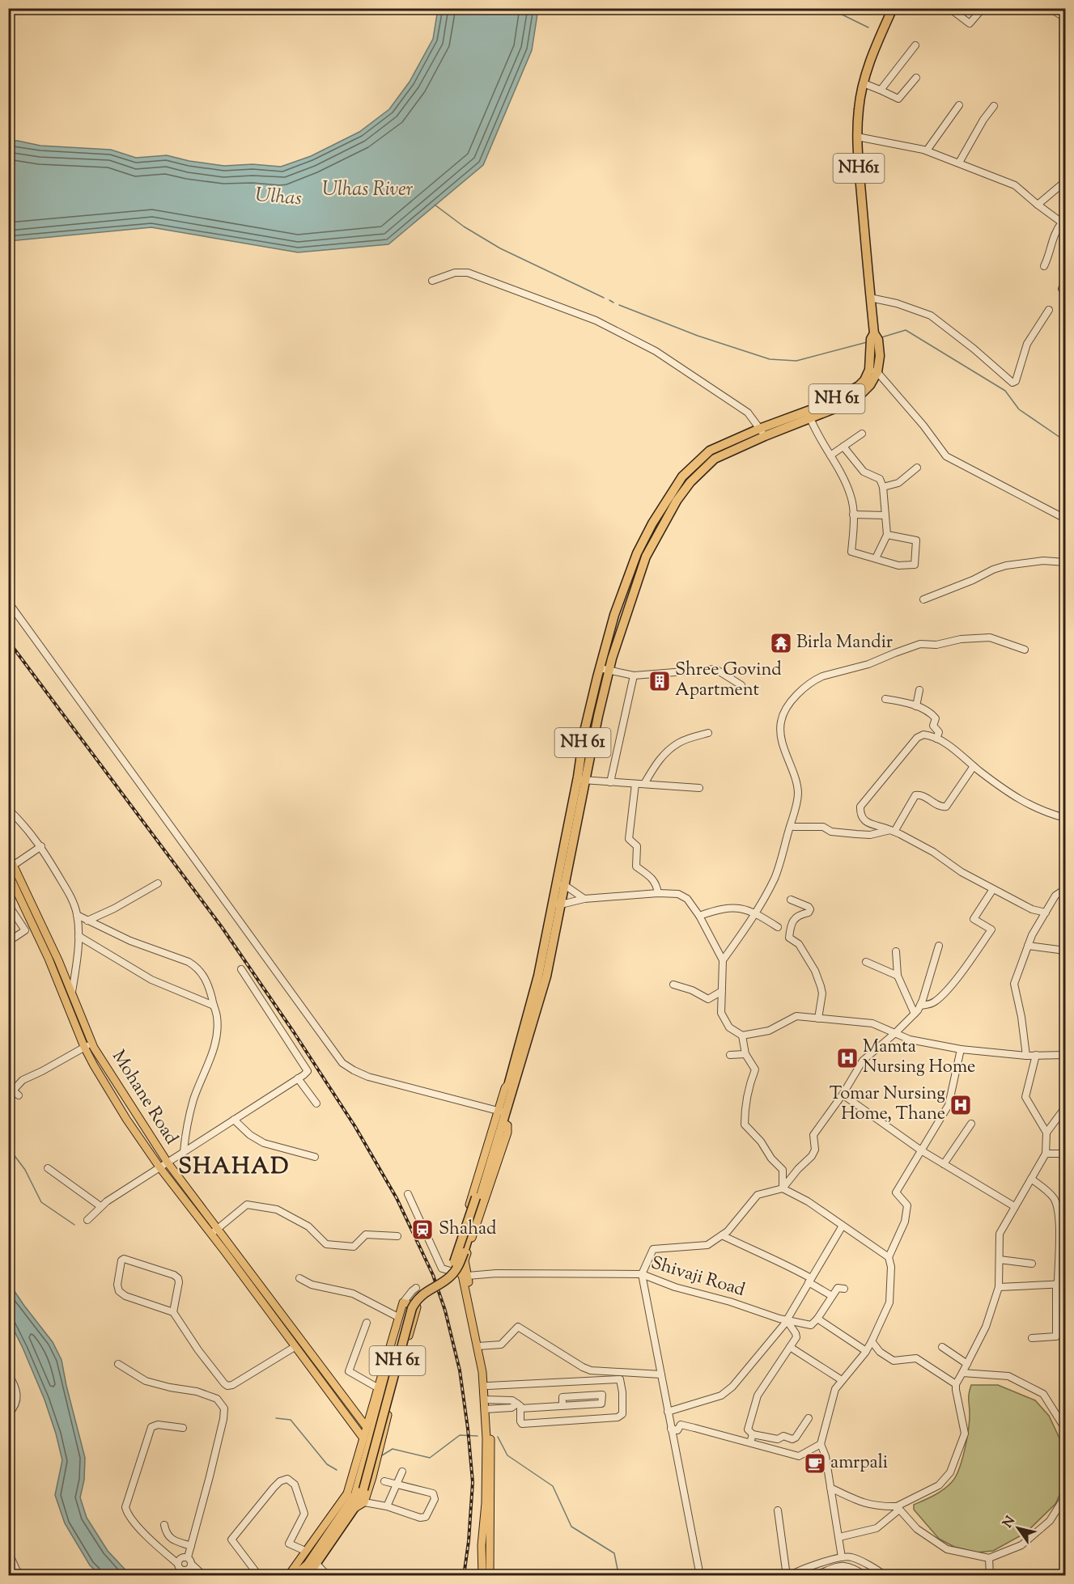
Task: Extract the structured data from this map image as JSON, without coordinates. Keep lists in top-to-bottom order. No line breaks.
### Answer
{"streets":{"highway":["NH61","NH 61"],"main road":["Mohane Road"],"street":["Shivaji Road"]},"crossings":[["NH61","NH 61"]],"districts":["SHAHAD"],"water":["Ulhas River","Ulhas"],"places":{"temple":["Birla Mandir"],"building":["Shree Govind Apartment"],"hospital":["Mamta Nursing Home","Tomar Nursing Home, Thane"],"station":["Shahad"],"cafe":["amrpali"]},"north":"top left"}
